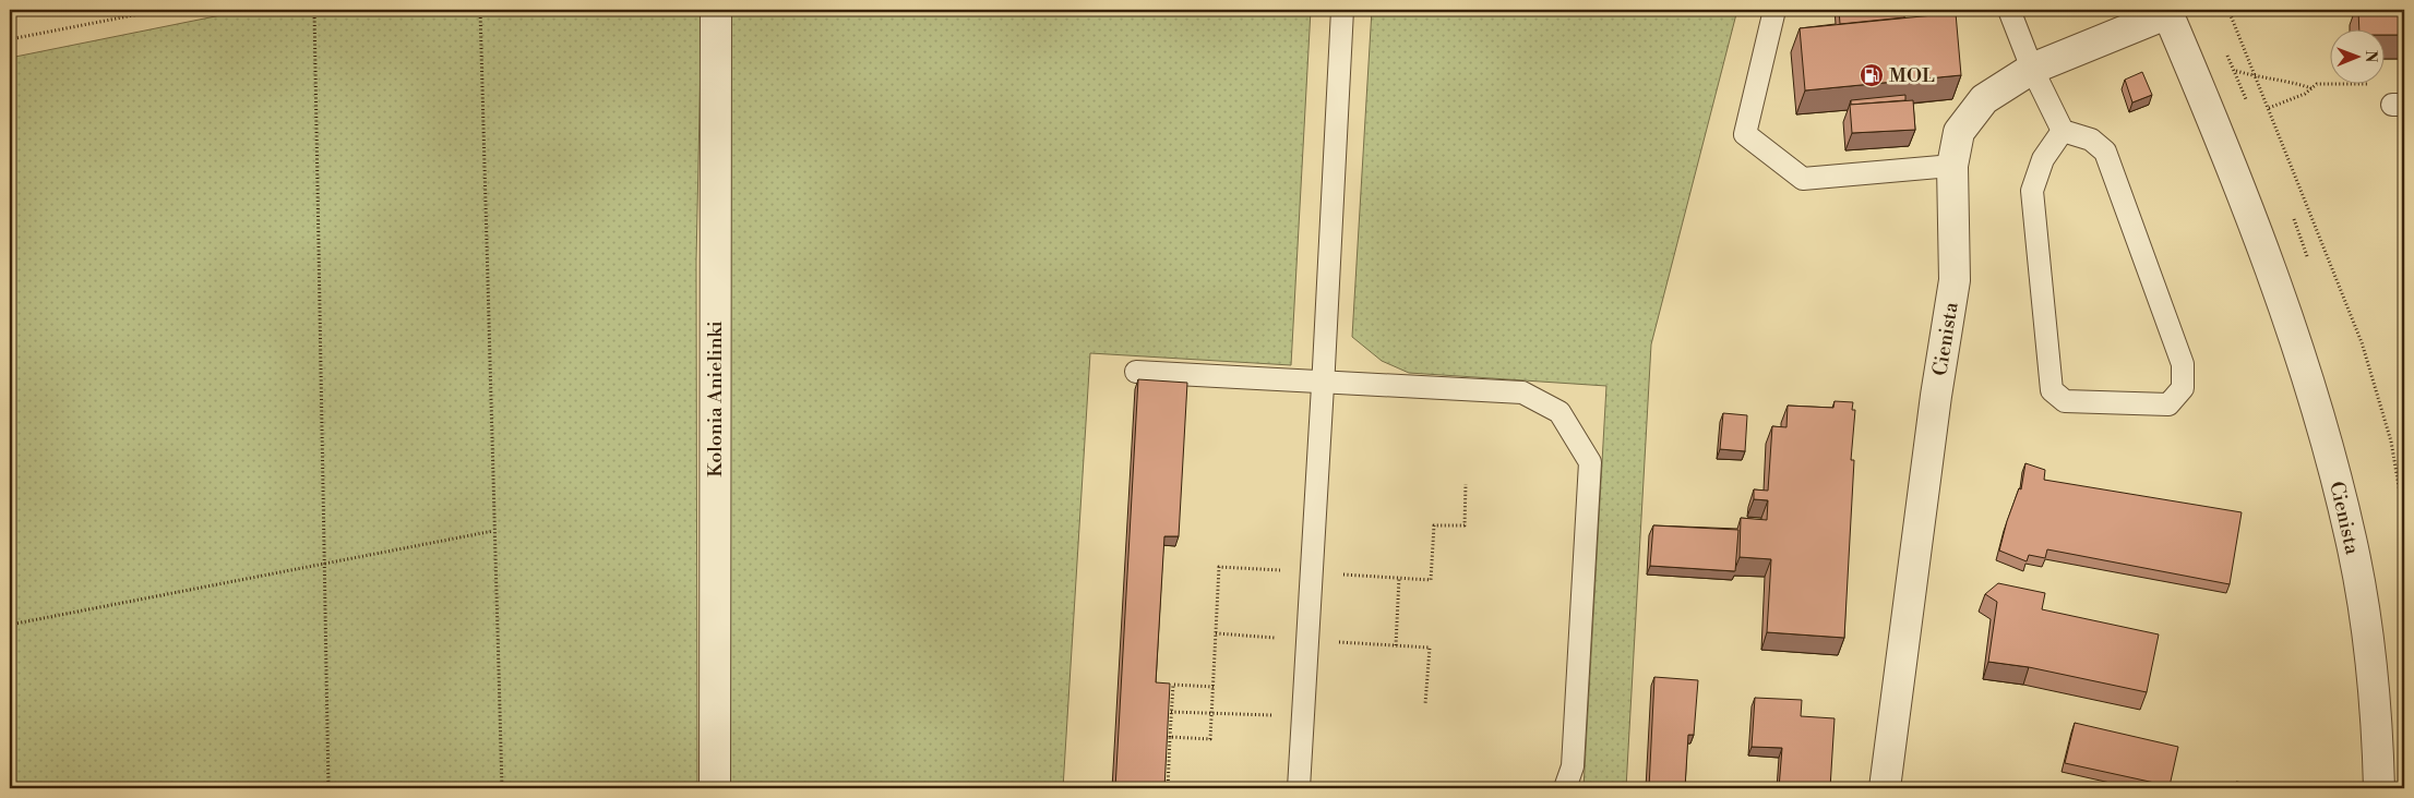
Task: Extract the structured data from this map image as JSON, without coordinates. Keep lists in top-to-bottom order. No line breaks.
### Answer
{"streets":{"street":["Cienista","Kolonia Anielinki"]},"places":{"fuel station":["MOL"]},"north":"right"}
